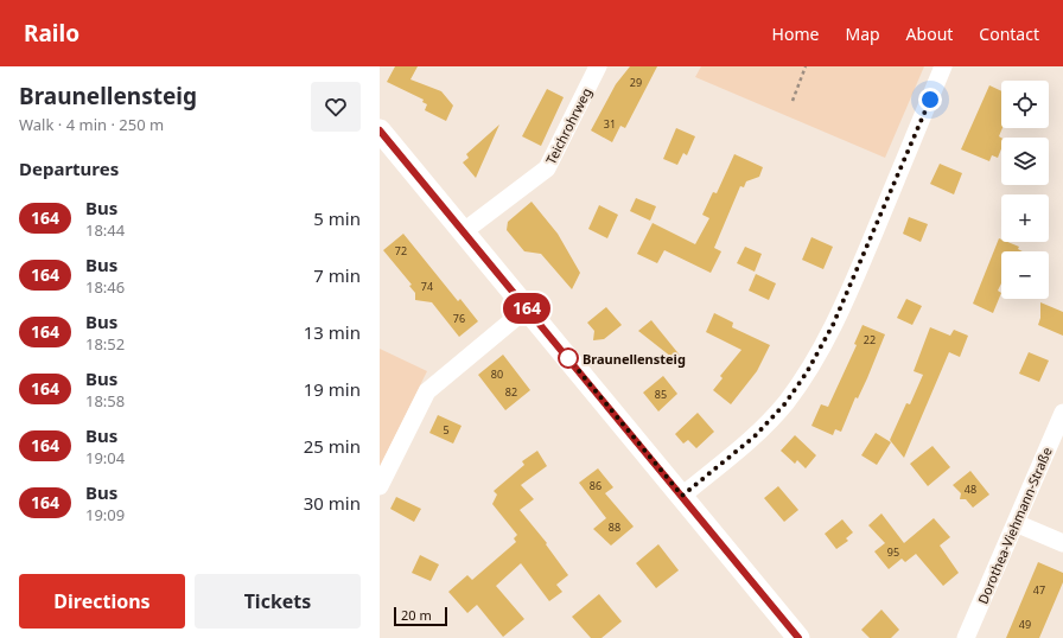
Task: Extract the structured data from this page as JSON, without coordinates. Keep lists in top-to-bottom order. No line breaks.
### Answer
{"streets":{"street":["Teichrohrweg","Dorothea-Viehmann-Straße"]},"places":["Braunellensteig"],"lines":["bus line 164"],"house_numbers":["29","31","72","74","76","22","80","82","85","5","86","48","88","95","47","49"],"scale_bar":"20 m","page":{"header":"Railo","nav":["Home","Map","About","Contact"],"heading":[["Braunellensteig","Walk · 4 min · 250 m"],"Departures"],"on_map":"164","map_buttons":["+","−"],"list":[{"mark":"164","name":"Bus","note":"18:44","value":"5 min"},{"mark":"164","name":"Bus","note":"18:46","value":"7 min"},{"mark":"164","name":"Bus","note":"18:52","value":"13 min"},{"mark":"164","name":"Bus","note":"18:58","value":"19 min"},{"mark":"164","name":"Bus","note":"19:04","value":"25 min"},{"mark":"164","name":"Bus","note":"19:09","value":"30 min"}],"buttons":["Directions","Tickets"],"scale":"20 m"}}
